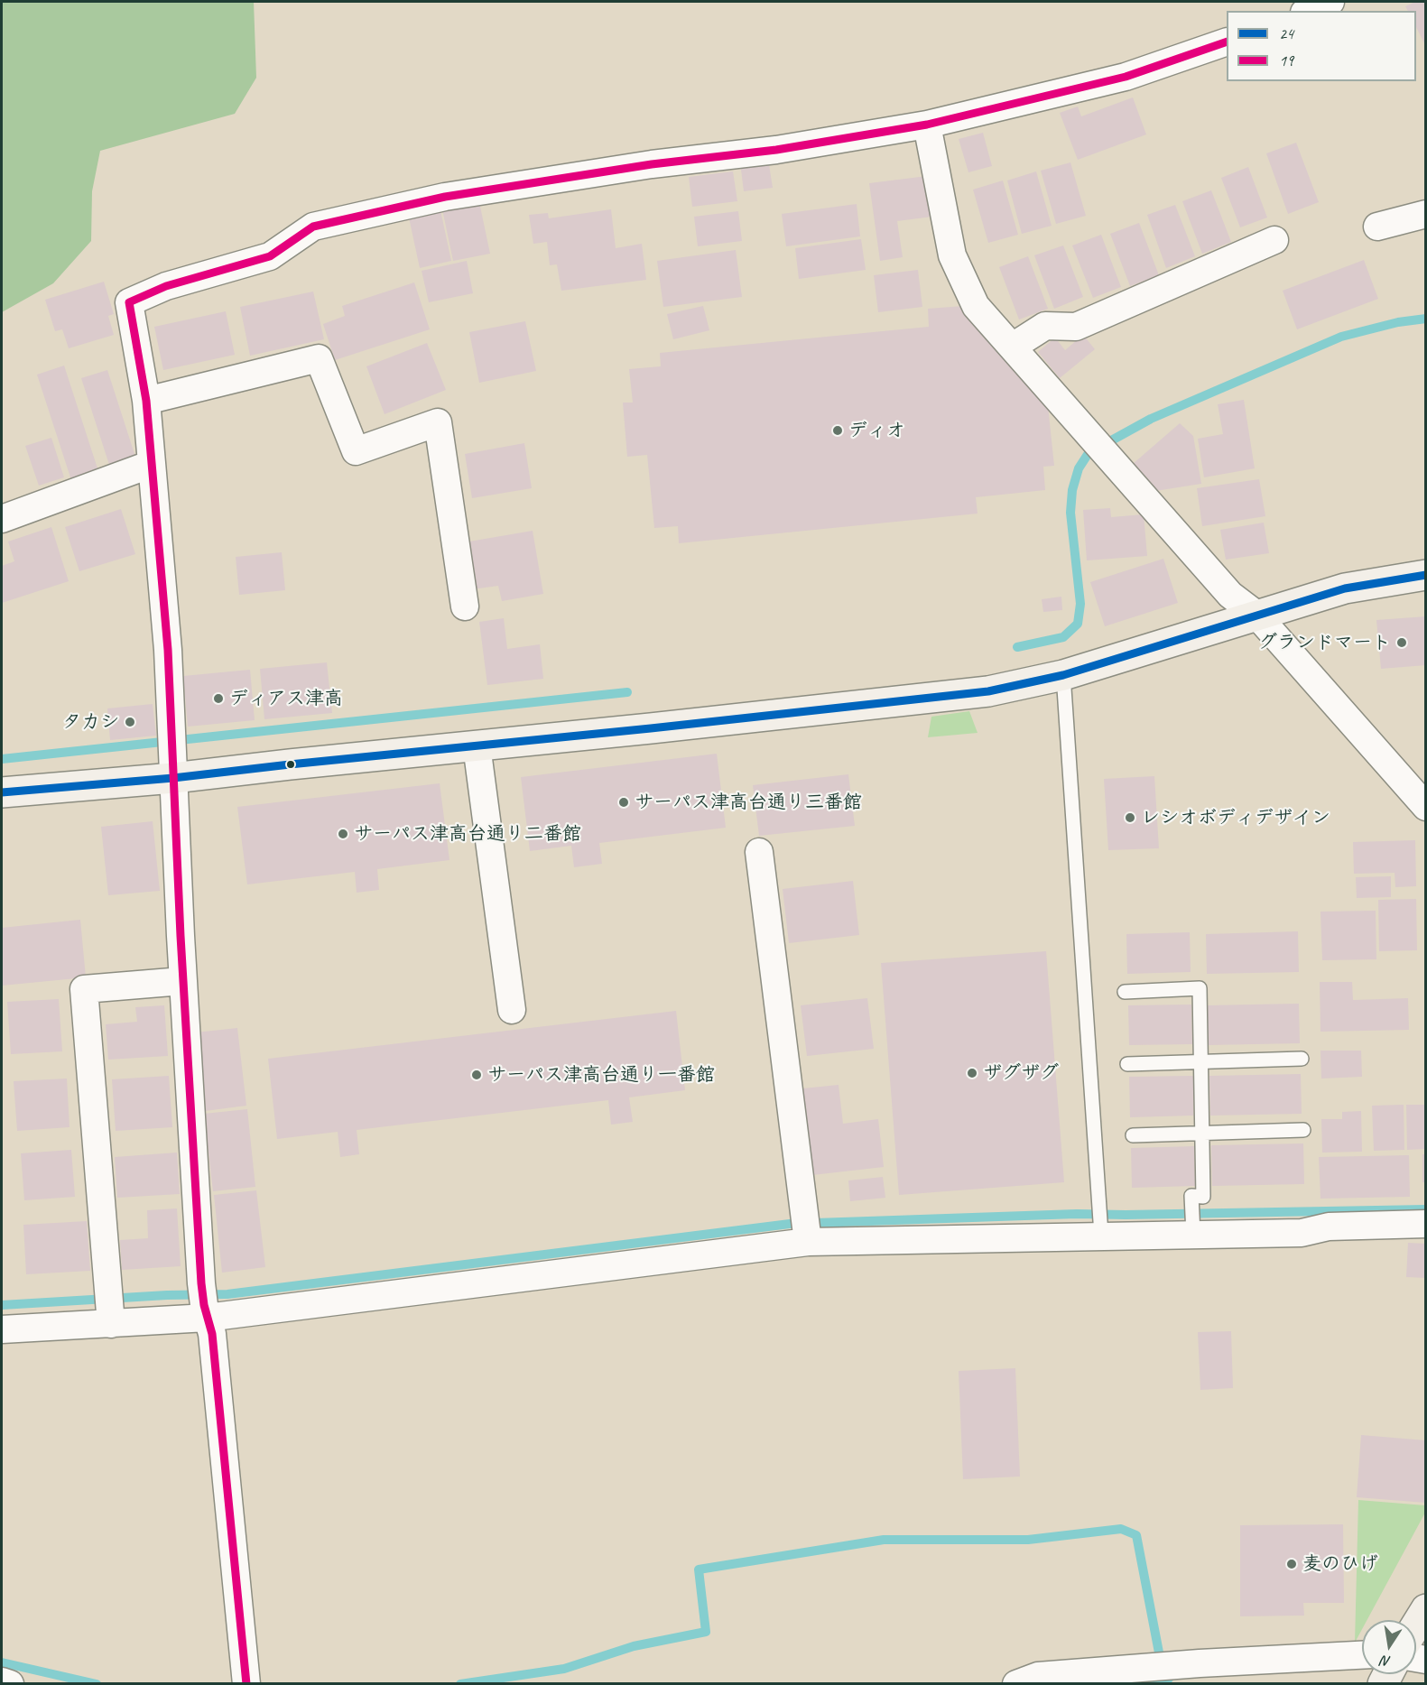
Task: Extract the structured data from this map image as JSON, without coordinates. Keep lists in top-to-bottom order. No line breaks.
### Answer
{"places":["ディオ","グランドマート","ディアス津高","タカシ","サーパス津高台通り三番館","レシオボディデザイン","サーパス津高台通り二番館","ザグザグ","サーパス津高台通り一番館","麦のひげ"],"lines":["transit line 19","transit line 24"],"legend":["24","19"],"north":"bottom"}
